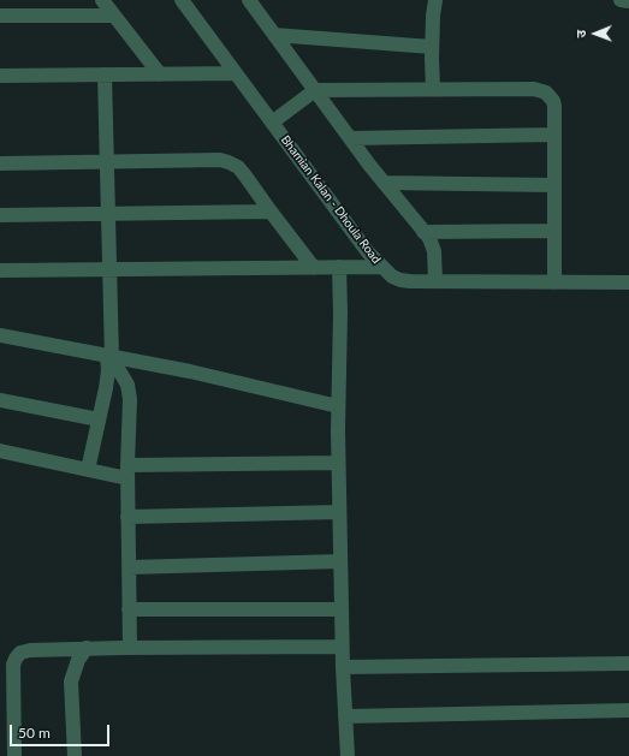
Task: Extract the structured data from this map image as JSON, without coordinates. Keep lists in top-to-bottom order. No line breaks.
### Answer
{"streets":{"street":["Bhamian Kalan - Dhoula Road"]},"scale_bar":"50 m","north":"left"}
